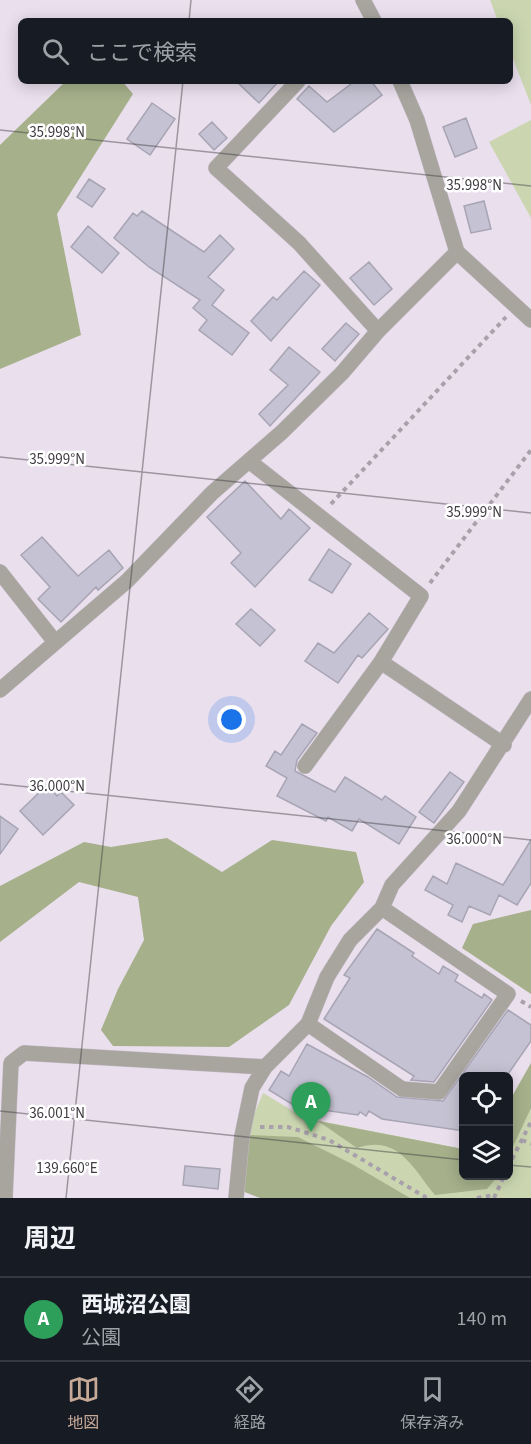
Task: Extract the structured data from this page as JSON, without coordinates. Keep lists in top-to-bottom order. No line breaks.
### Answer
{"page":{"search":"ここで検索","pins":"A","heading":"周辺","list":[{"mark":"A","name":"西城沼公園","note":"公園","value":"140 m"}],"nav":["地図","経路","保存済み"]},"coordinates":["35.998°N","35.999°N","36.000°N","36.001°N","139.660°E"]}
